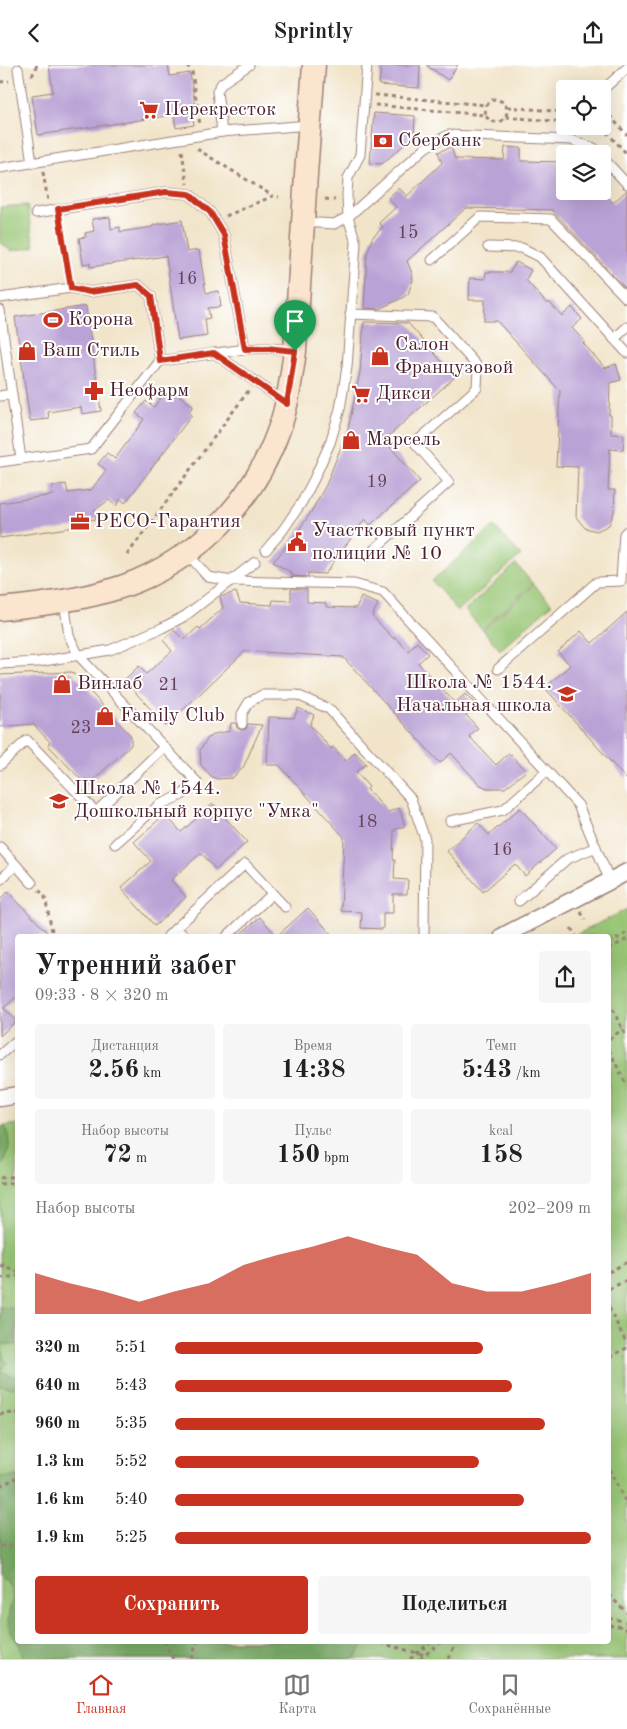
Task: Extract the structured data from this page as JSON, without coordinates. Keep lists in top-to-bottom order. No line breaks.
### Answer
{"places":{"supermarket":["Перекресток","Дикси"],"bank":["Сбербанк"],"sports":["Корона"],"shop":["Ваш Стиль","Салон Французовой","Марсель","Винлаб","Family Club"],"pharmacy":["Неофарм"],"office":["РЕСО-Гарантия"],"public building":["Участковый пункт полиции № 10"],"school or university":["Школа № 1544. Начальная школа","Школа № 1544. Дошкольный корпус \"Умка\""]},"house_numbers":["15","16","19","21","23","18","16"],"page":{"header":"Sprintly","heading":["Утренний забег","09:33 · 8 × 320 m"],"stats":[["Дистанция","2.56 km"],["Время","14:38"],["Темп","5:43 /km"],["Набор высоты","72 m"],["Пульс","150 bpm"],["kcal","158"]],"chart":["Набор высоты","202–209 m"],"list":[{"name":"320 m","note":"5:51"},{"name":"640 m","note":"5:43"},{"name":"960 m","note":"5:35"},{"name":"1.3 km","note":"5:52"},{"name":"1.6 km","note":"5:40"},{"name":"1.9 km","note":"5:25"}],"buttons":["Сохранить","Поделиться"],"tabs":["Главная","Карта","Сохранённые"]}}
